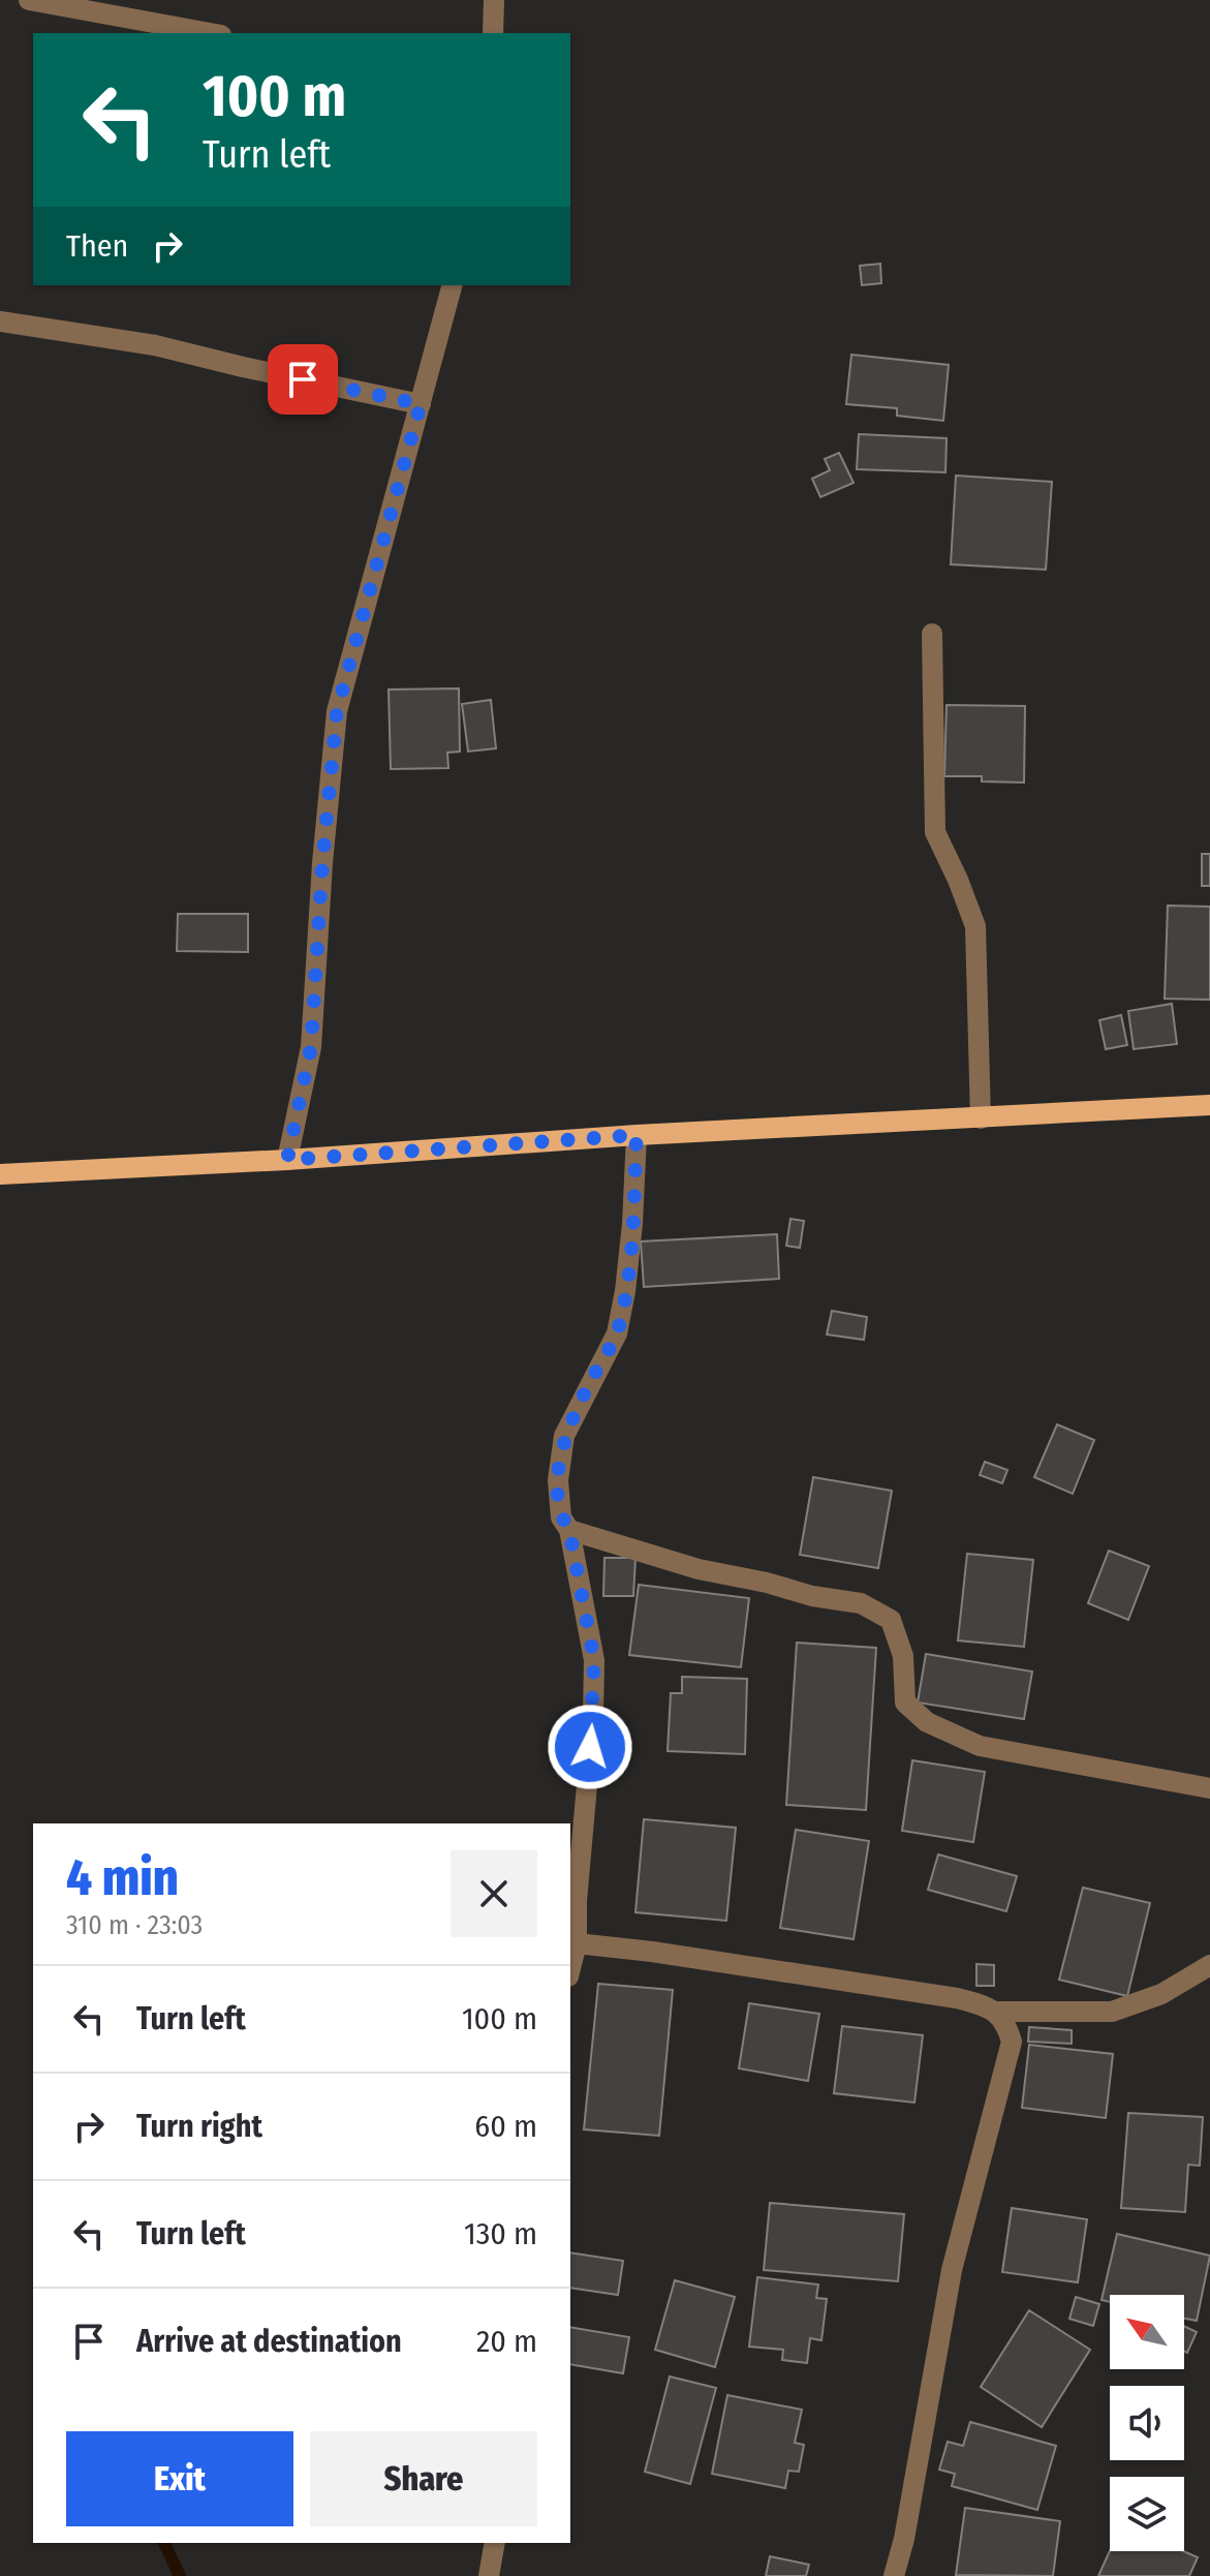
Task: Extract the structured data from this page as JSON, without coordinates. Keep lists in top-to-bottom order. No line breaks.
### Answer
{"north":"top left","page":{"turn":["100 m","Turn left"],"then":"Then","heading":["4 min","310 m · 23:03"],"list":[{"name":"Turn left","value":"100 m"},{"name":"Turn right","value":"60 m"},{"name":"Turn left","value":"130 m"},{"name":"Arrive at destination","value":"20 m"}],"buttons":["Exit","Share"]}}
